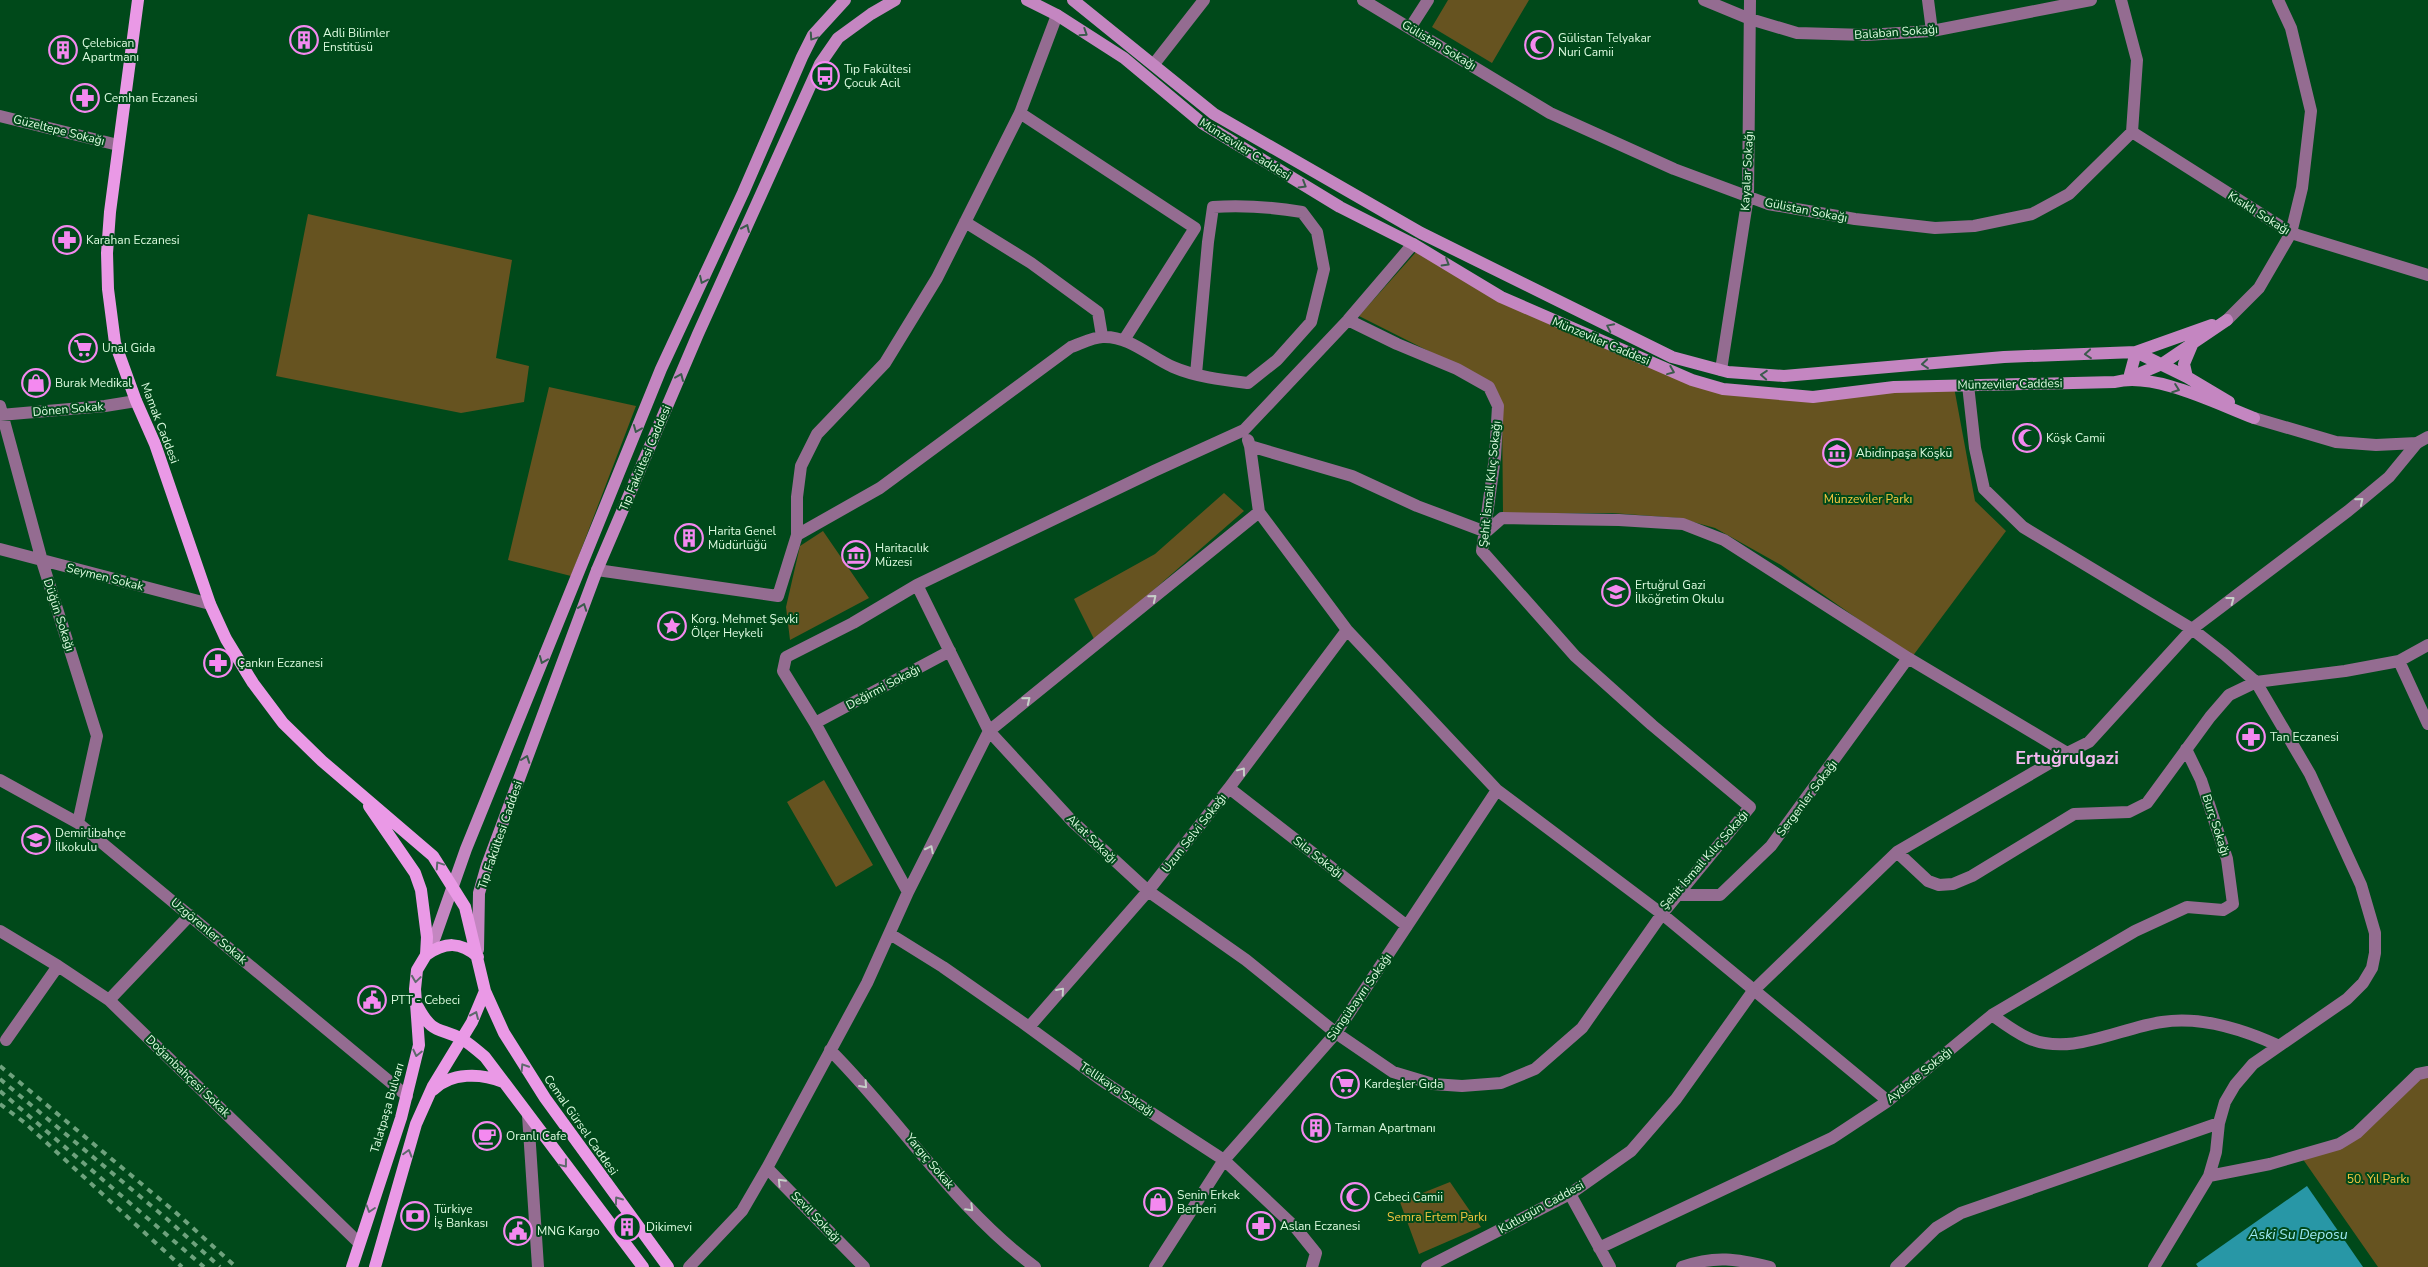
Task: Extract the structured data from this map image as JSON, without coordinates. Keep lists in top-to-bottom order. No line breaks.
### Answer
{"streets":{"main road":["Münzeviler Caddesi","Mamak Caddesi","Tıp Fakültesi Caddesi","Talatpaşa Bulvarı","Cemal Gürsel Caddesi"],"street":["Balaban Sokağı","Gülistan Sokağı","Güzeltepe Sokağı","Kayalar Sokağı","Kısıklı Sokağı","Dönen Sokak","Şehit İsmail Kılıç Sokağı","Seymen Sokak","Düğün Sokağı","Değirmi Sokağı","Sergenler Sokağı","Burç Sokağı","Uzun Selvi Sokağı","Akat Sokağı","Sıla Sokağı","Uzgörenler Sokak","Süngübayırı Sokağı","Aydede Sokağı","Doğanbahçesi Sokak","Tellikaya Sokağı","Yargıç Sokak","Kutlugün Caddesi","Sevil Sokağı"]},"crossings":[["Balaban Sokağı","Kayalar Sokağı"],["Gülistan Sokağı","Kayalar Sokağı"],["Gülistan Sokağı","Kısıklı Sokağı"],["Güzeltepe Sokağı","Mamak Caddesi"],["Münzeviler Caddesi","Kayalar Sokağı"],["Münzeviler Caddesi","Kutlugün Caddesi"],["Dönen Sokak","Mamak Caddesi"],["Dönen Sokak","Düğün Sokağı"],["Mamak Caddesi","Tıp Fakültesi Caddesi"],["Mamak Caddesi","Seymen Sokak"],["Mamak Caddesi","Talatpaşa Bulvarı"],["Mamak Caddesi","Cemal Gürsel Caddesi"],["Tıp Fakültesi Caddesi","Talatpaşa Bulvarı"],["Tıp Fakültesi Caddesi","Cemal Gürsel Caddesi"],["Şehit İsmail Kılıç Sokağı","Sergenler Sokağı"],["Şehit İsmail Kılıç Sokağı","Uzun Selvi Sokağı"],["Şehit İsmail Kılıç Sokağı","Akat Sokağı"],["Şehit İsmail Kılıç Sokağı","Süngübayırı Sokağı"],["Seymen Sokak","Düğün Sokağı"],["Düğün Sokağı","Uzgörenler Sokak"],["Değirmi Sokağı","Akat Sokağı"],["Burç Sokağı","Aydede Sokağı"],["Uzun Selvi Sokağı","Akat Sokağı"],["Uzun Selvi Sokağı","Sıla Sokağı"],["Uzun Selvi Sokağı","Tellikaya Sokağı"],["Akat Sokağı","Süngübayırı Sokağı"],["Sıla Sokağı","Süngübayırı Sokağı"],["Uzgörenler Sokak","Talatpaşa Bulvarı"],["Süngübayırı Sokağı","Tellikaya Sokağı"],["Doğanbahçesi Sokak","Talatpaşa Bulvarı"],["Talatpaşa Bulvarı","Cemal Gürsel Caddesi"]],"one_way":["Uzun Selvi Sokağı","Yargıç Sokak","Sevil Sokağı"],"districts":["Ertuğrulgazi"],"water":["Aski Su Deposu"],"parks":["Münzeviler Parkı","50. Yıl Parkı","Semra Ertem Parkı"],"places":{"building":["Adli Bilimler Enstitüsü","Çelebican Apartmanı","Harita Genel Müdürlüğü","Tarman Apartmanı","Dikimevi"],"mosque":["Gülistan Telyakar Nuri Camii","Köşk Camii","Cebeci Camii"],"bus stop":["Tıp Fakültesi Çocuk Acil"],"pharmacy":["Cemhan Eczanesi","Karahan Eczanesi","Çankırı Eczanesi","Tan Eczanesi","Aslan Eczanesi"],"supermarket":["Unal Gida","Kardeşler Gıda"],"shop":["Burak Medikal","Senin Erkek Berberi"],"museum":["Abidinpaşa Köşkü","Haritacılık Müzesi"],"school or university":["Ertuğrul Gazi İlköğretim Okulu","Demirlibahçe İlkokulu"],"place":["Korg. Mehmet Şevki Ölçer Heykeli"],"public building":["PTT - Cebeci","MNG Kargo"],"cafe":["Oranlı Cafe"],"bank":["Türkiye İş Bankası"]}}
